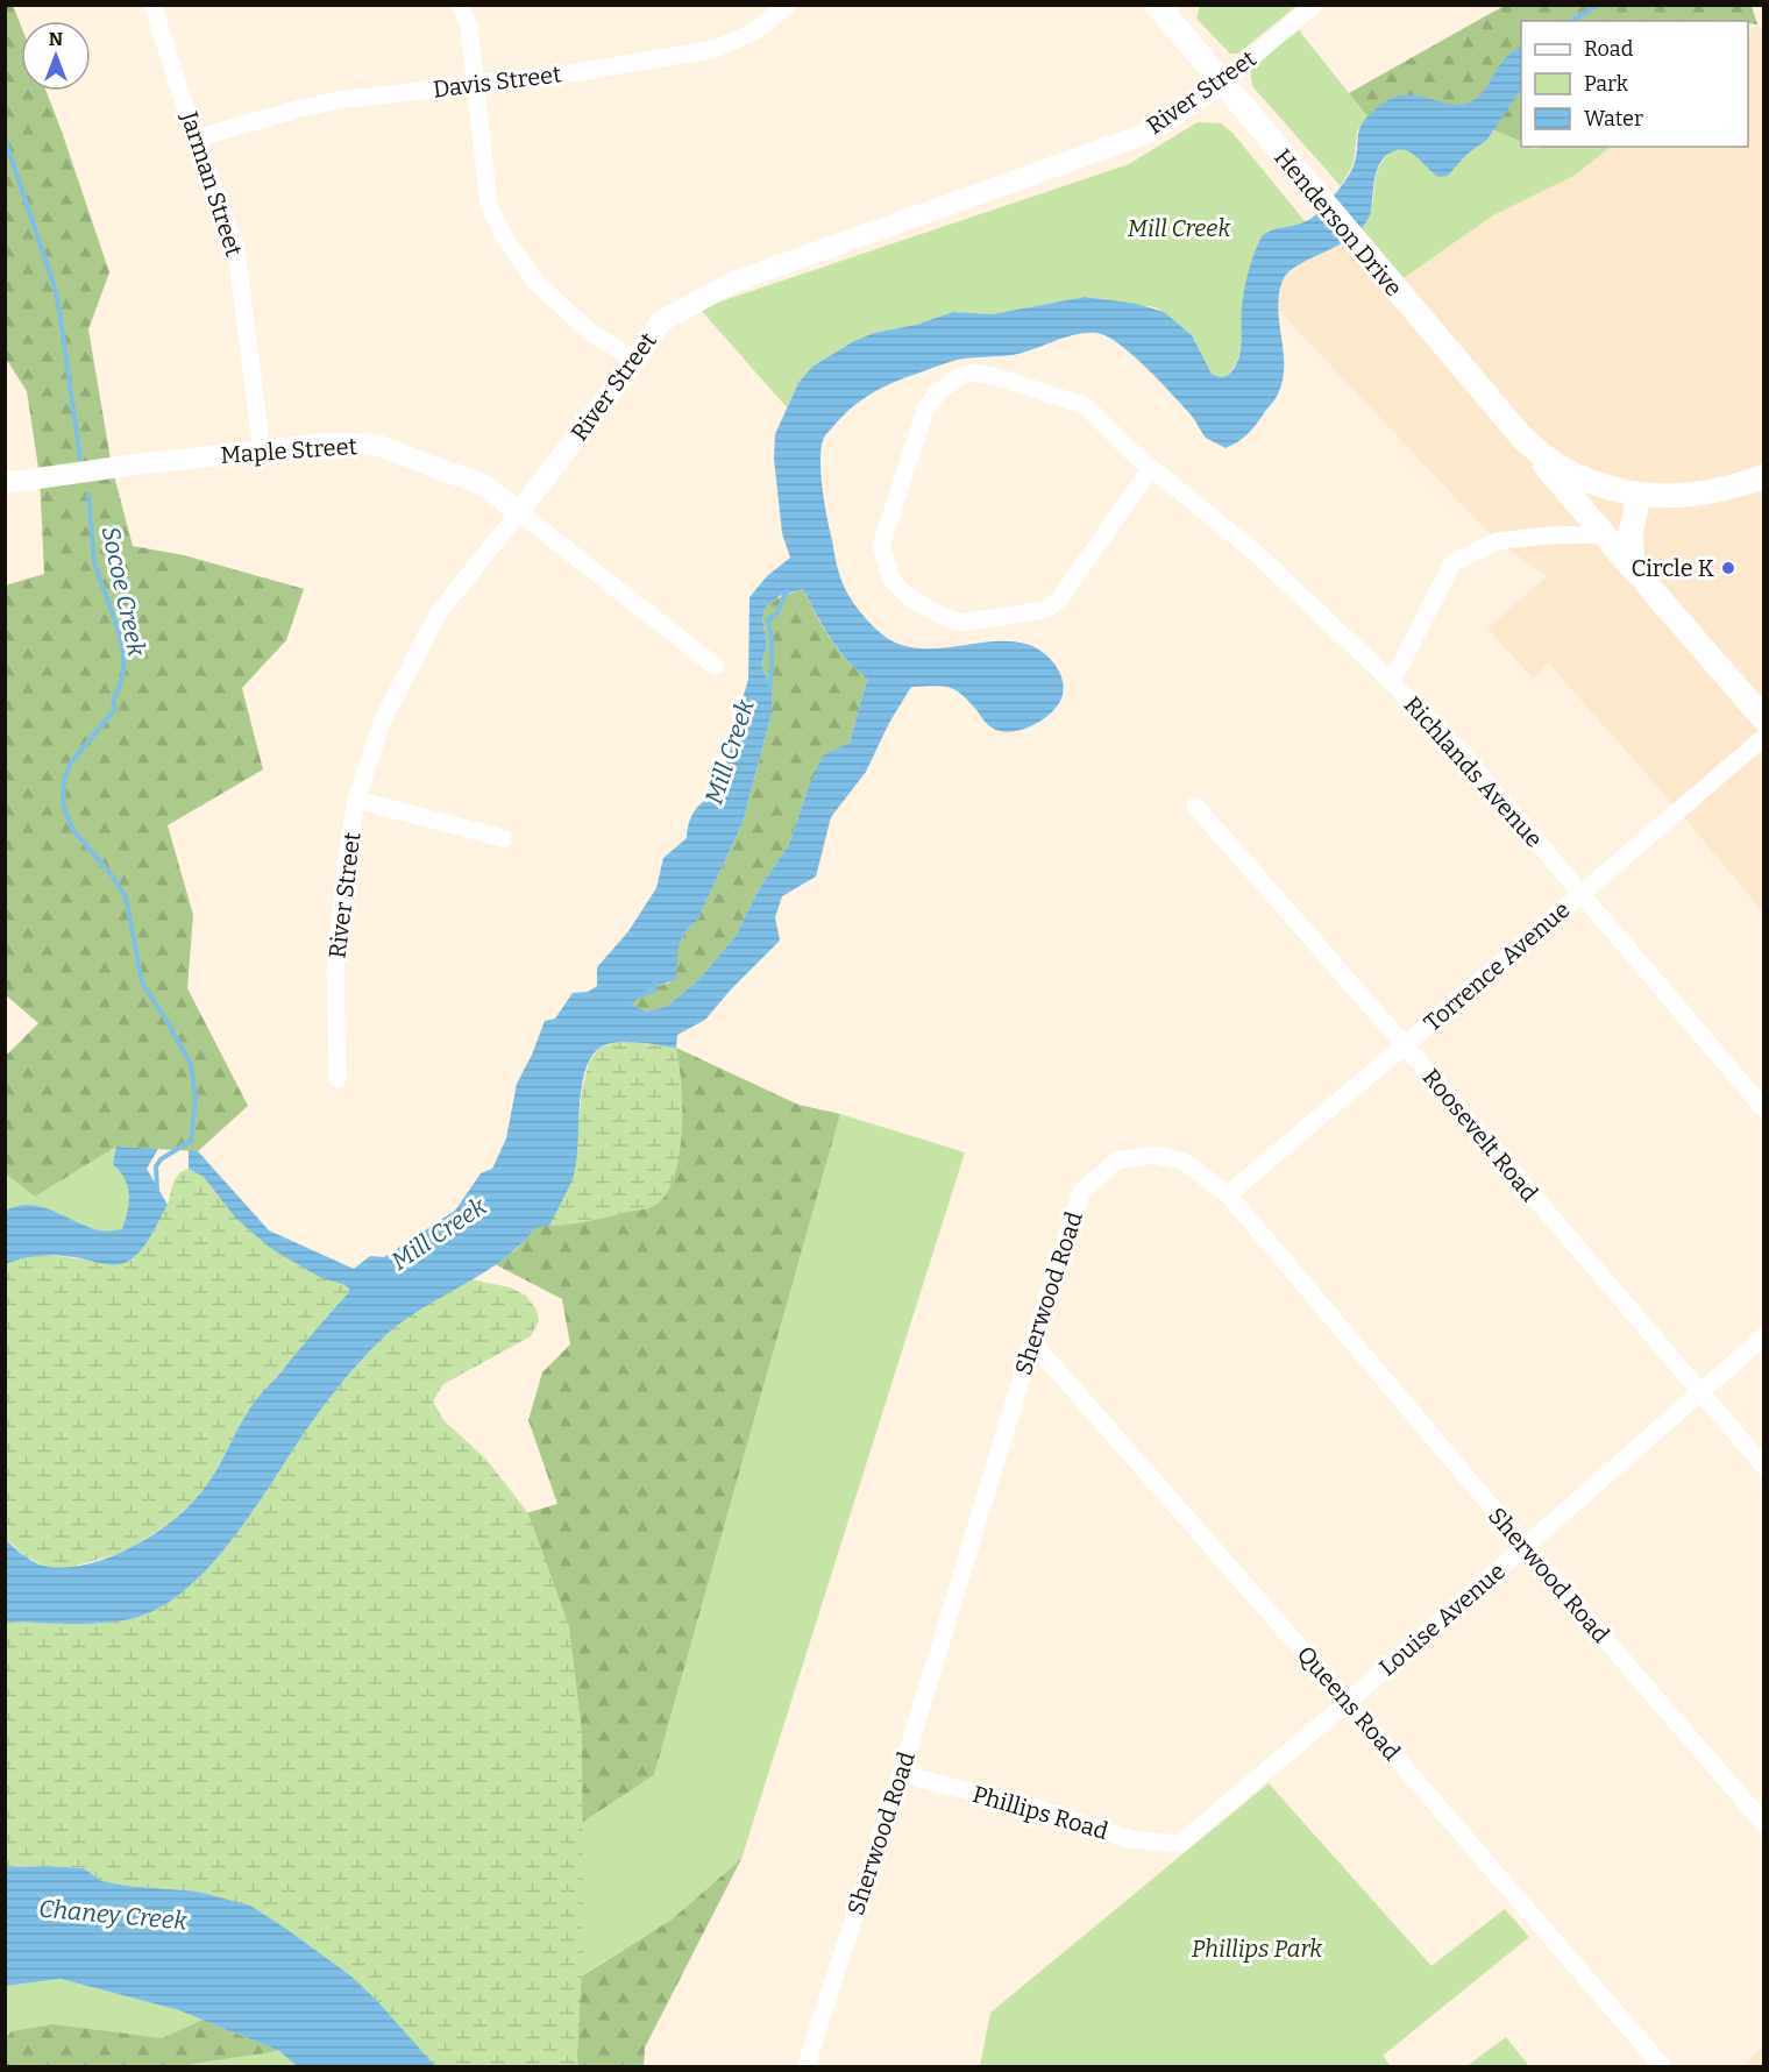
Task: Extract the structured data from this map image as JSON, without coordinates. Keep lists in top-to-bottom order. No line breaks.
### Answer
{"streets":{"main road":["Henderson Drive"],"street":["Davis Street","River Street","Jarman Street","Maple Street","Richlands Avenue","Torrence Avenue","Roosevelt Road","Sherwood Road","Louise Avenue","Queens Road","Phillips Road"]},"crossings":[["Davis Street","Jarman Street"],["River Street","Henderson Drive"],["River Street","Maple Street"],["Jarman Street","Maple Street"],["Richlands Avenue","Torrence Avenue"],["Torrence Avenue","Roosevelt Road"],["Torrence Avenue","Sherwood Road"],["Roosevelt Road","Louise Avenue"],["Sherwood Road","Louise Avenue"],["Sherwood Road","Queens Road"],["Sherwood Road","Phillips Road"],["Louise Avenue","Queens Road"],["Louise Avenue","Phillips Road"]],"water":["Socoe Creek","Mill Creek","Chaney Creek"],"parks":["Mill Creek","Phillips Park"],"places":["Circle K"],"legend":["Road","Park","Water"],"north":"top"}
